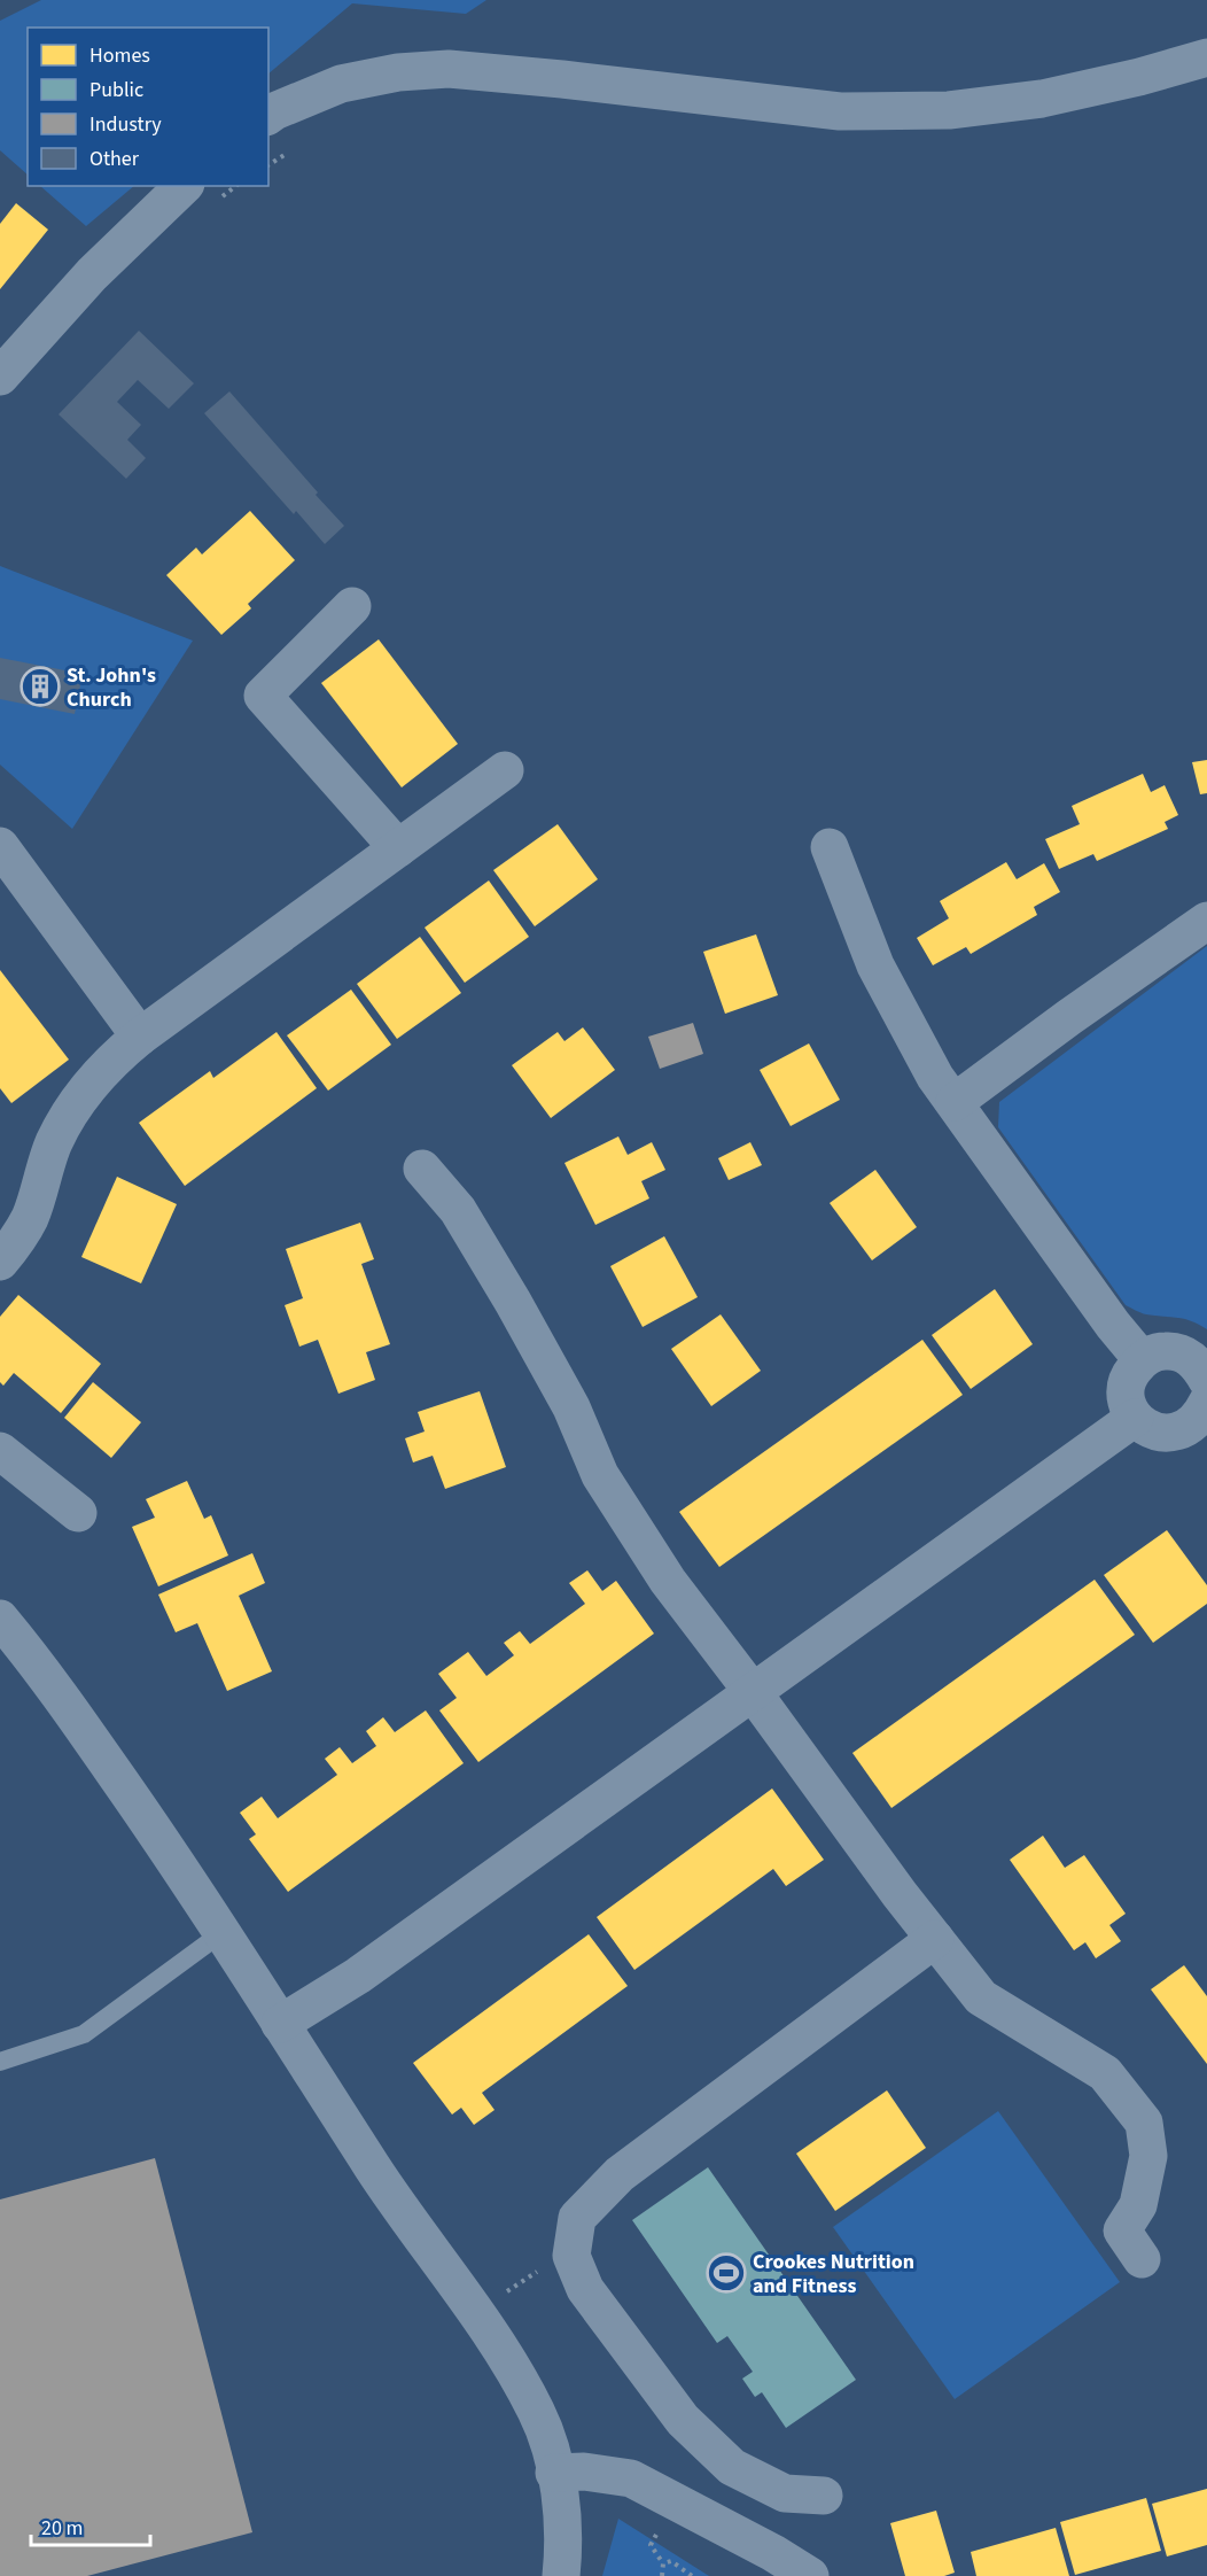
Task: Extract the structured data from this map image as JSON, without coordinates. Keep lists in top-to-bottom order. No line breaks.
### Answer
{"places":{"building":["St. John's Church"],"sports":["Crookes Nutrition and Fitness"]},"legend":["Homes","Public","Industry","Other"],"scale_bar":"20 m"}
